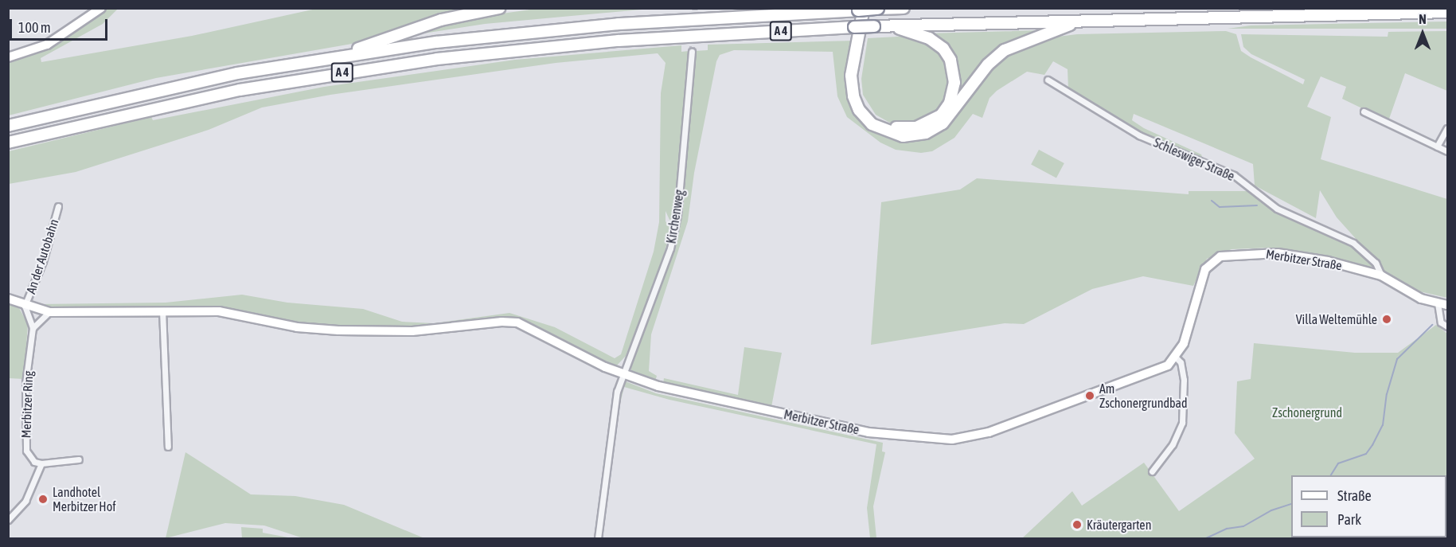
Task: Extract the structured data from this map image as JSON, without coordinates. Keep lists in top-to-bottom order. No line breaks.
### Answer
{"streets":{"highway":["A 4"],"street":["Schleswiger Straße","Kirchenweg","An der Autobahn","Merbitzer Straße","Merbitzer Ring"]},"crossings":[["Schleswiger Straße","Merbitzer Straße"],["Kirchenweg","Merbitzer Straße"],["An der Autobahn","Merbitzer Ring"]],"parks":["Zschonergrund"],"places":["Villa Weltemühle","Am Zschonergrundbad","Landhotel Merbitzer Hof","Kräutergarten"],"legend":["Straße","Park"],"scale_bar":"100 m","north":"top"}
